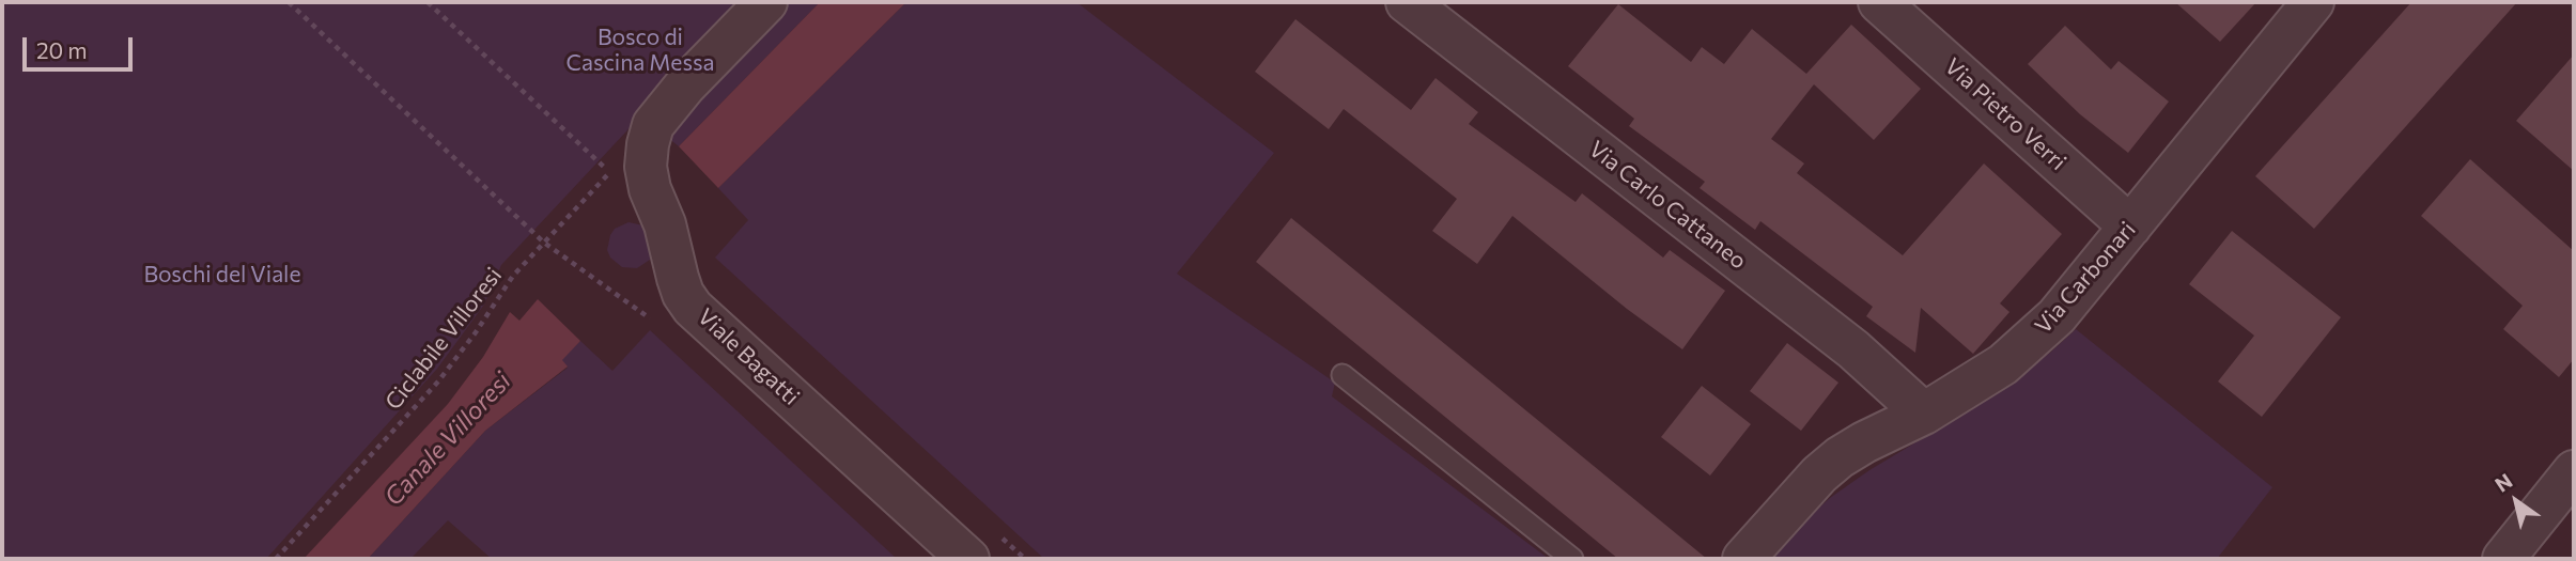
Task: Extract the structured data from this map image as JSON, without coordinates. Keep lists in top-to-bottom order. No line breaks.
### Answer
{"streets":{"street":["Via Pietro Verri","Via Carlo Cattaneo","Via Carbonari","Viale Bagatti"],"path":["Ciclabile Villoresi"]},"crossings":[["Via Pietro Verri","Via Carbonari"],["Via Carlo Cattaneo","Via Carbonari"]],"water":["Canale Villoresi"],"parks":["Bosco di Cascina Messa","Boschi del Viale"],"scale_bar":"20 m","north":"top left"}
